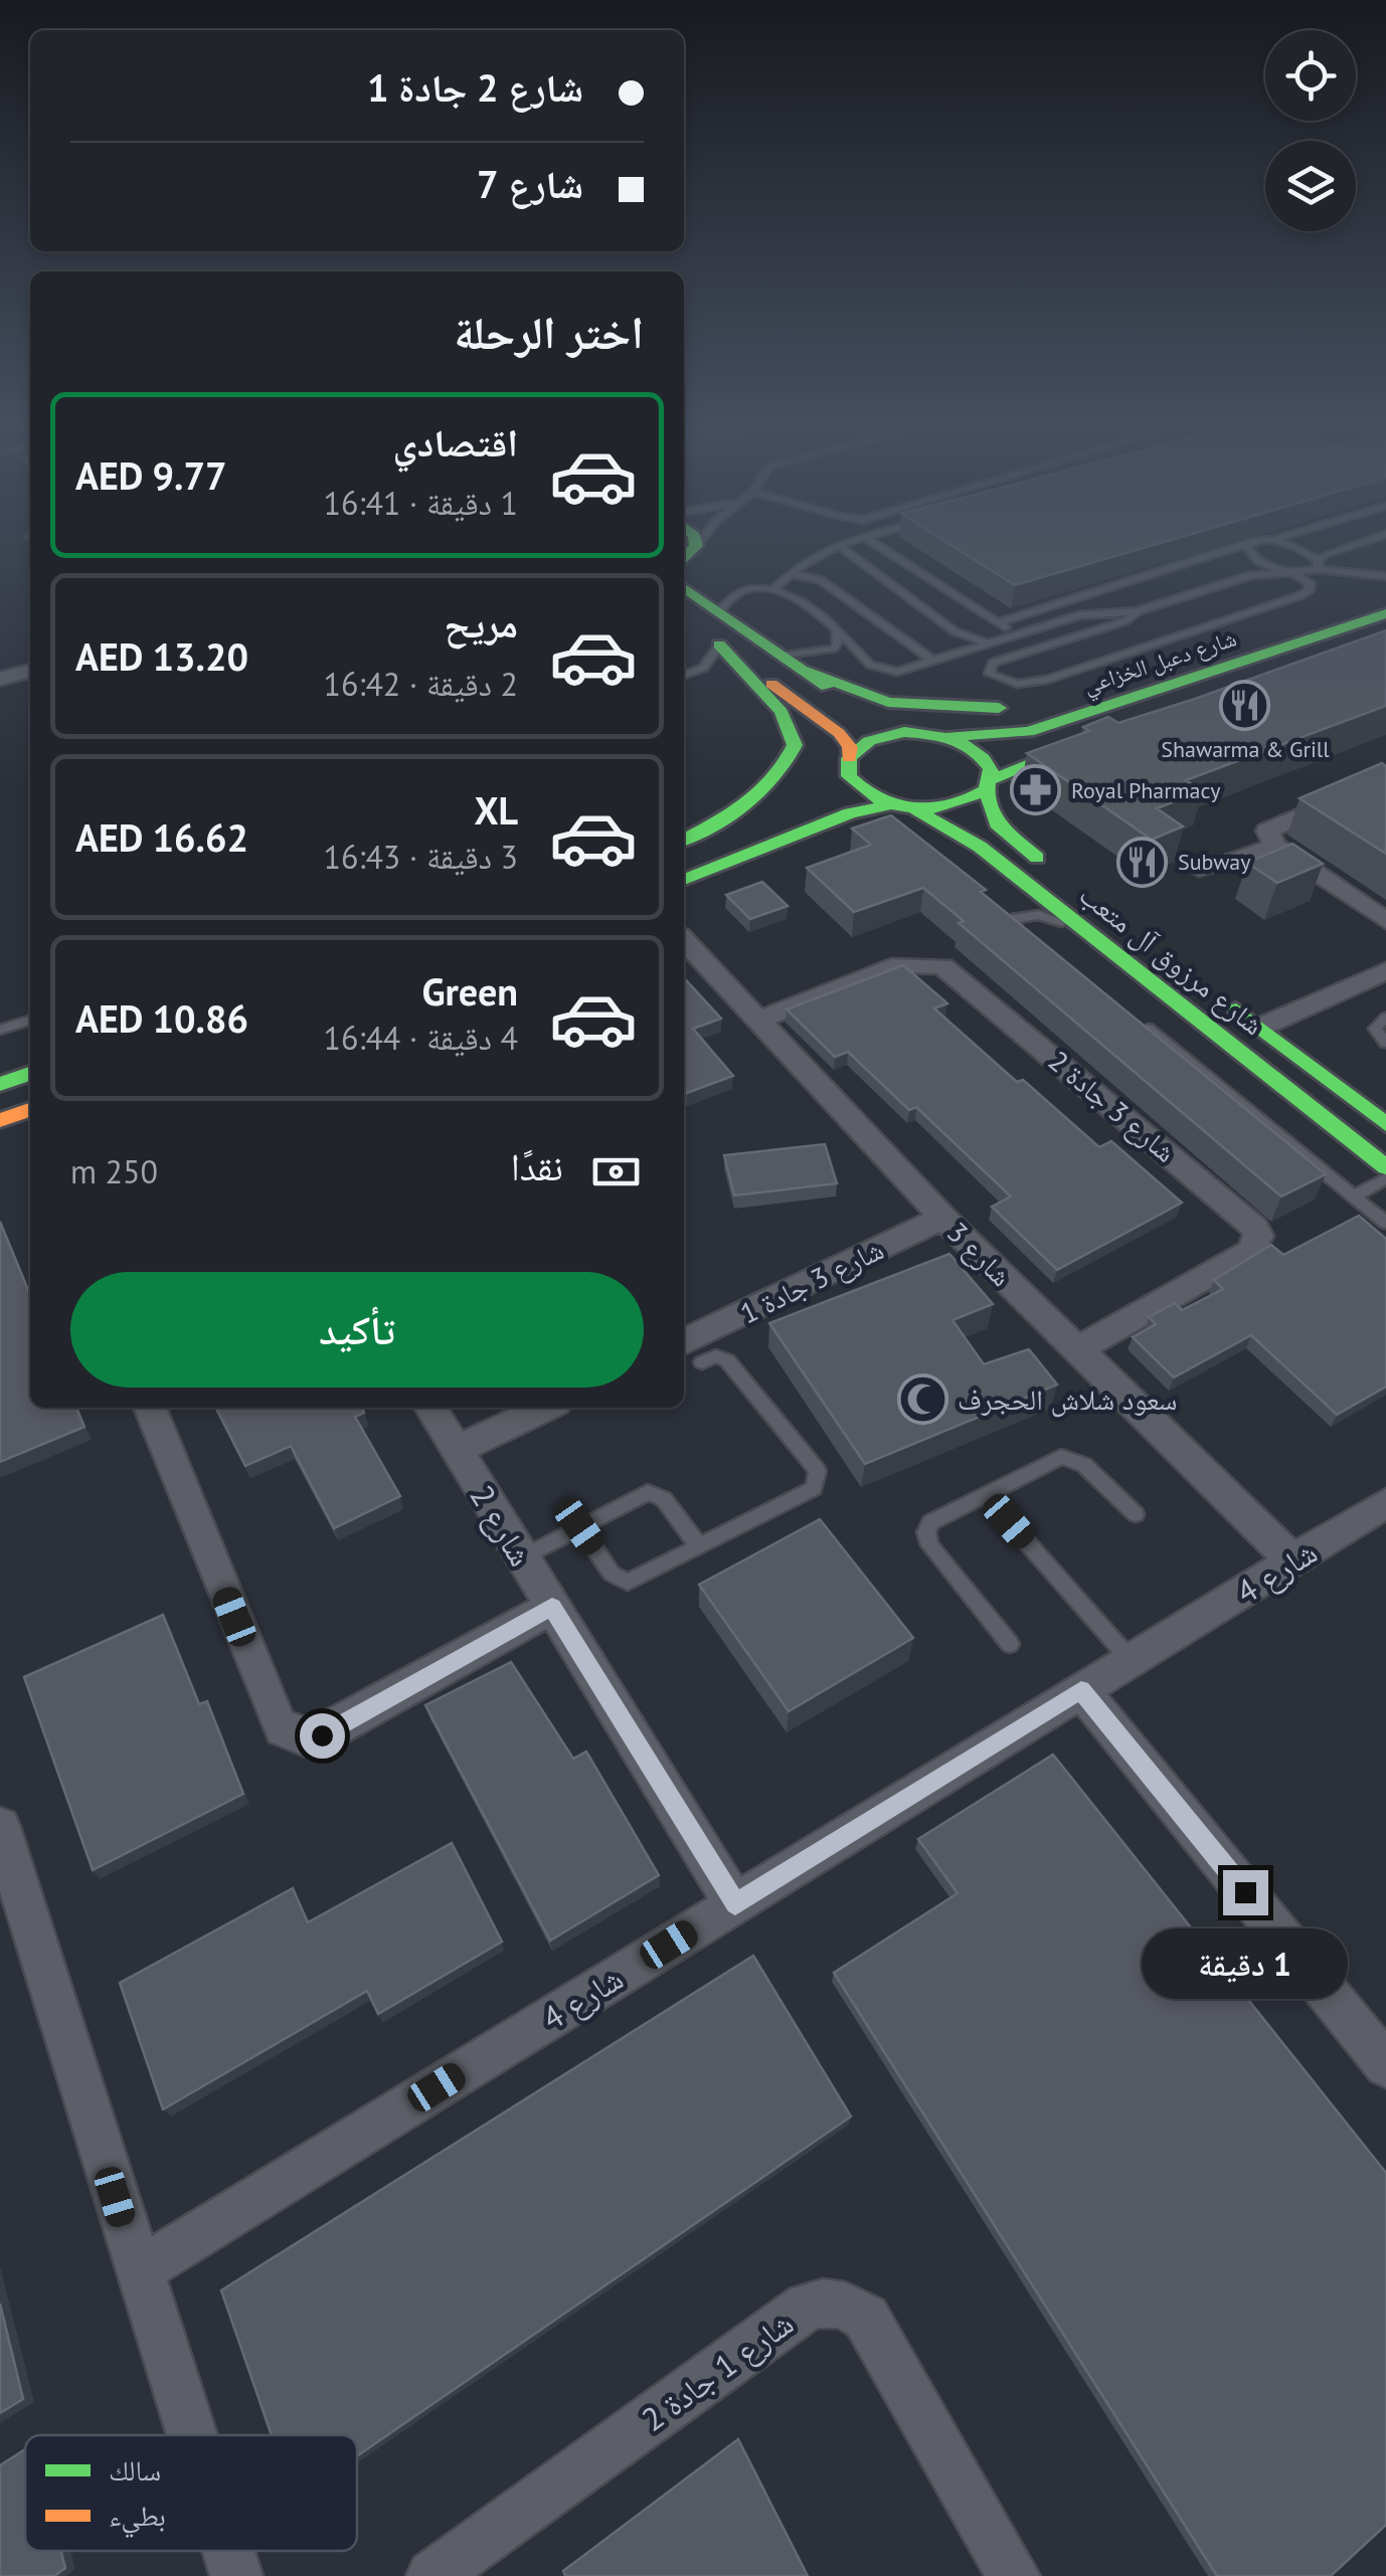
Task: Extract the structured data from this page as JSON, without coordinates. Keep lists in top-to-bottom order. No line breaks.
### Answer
{"streets":{"main road":["شارع دعبل الخزاعي","شارع مرزوق آل متعب"],"street":["شارع 3 جادة 2","شارع 3","شارع 3 جادة 1","شارع 2","شارع 4","شارع 1 جادة 2"]},"crossings":[["شارع دعبل الخزاعي","شارع مرزوق آل متعب"],["شارع 3 جادة 2","شارع 3"],["شارع 3","شارع 3 جادة 1"],["شارع 3","شارع 4"],["شارع 2","شارع 4"]],"places":{"restaurant":["Shawarma & Grill","Subway"],"pharmacy":["Royal Pharmacy"],"mosque":["سعود شلاش الحجرف"]},"legend":["سالك","بطيء"],"page":{"banner":["شارع 2 جادة 1","شارع 7"],"heading":"اختر الرحلة","list":[{"name":"اقتصادي","note":"1 دقيقة · 16:41","value":"AED 9.77"},{"name":"مريح","note":"2 دقيقة · 16:42","value":"AED 13.20"},{"name":"XL","note":"3 دقيقة · 16:43","value":"AED 16.62"},{"name":"Green","note":"4 دقيقة · 16:44","value":"AED 10.86"}],"pay":["نقدًا","250 m"],"buttons":"تأكيد","bubble":"1 دقيقة"}}
